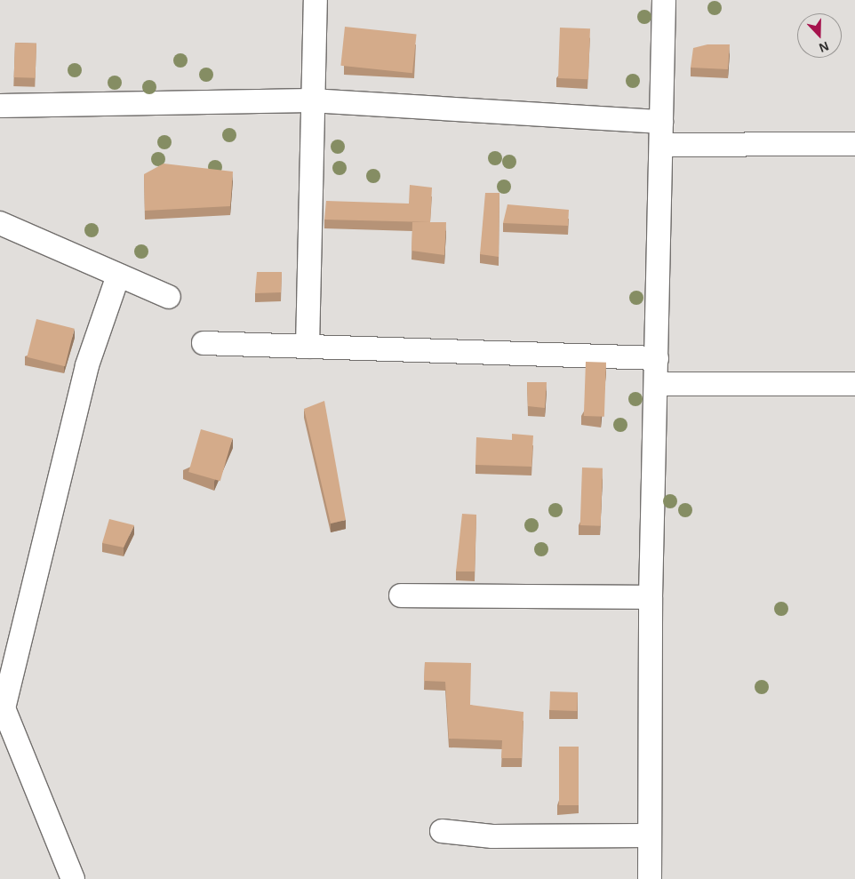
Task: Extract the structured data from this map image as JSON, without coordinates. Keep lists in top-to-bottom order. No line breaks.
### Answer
{"north":"bottom"}
